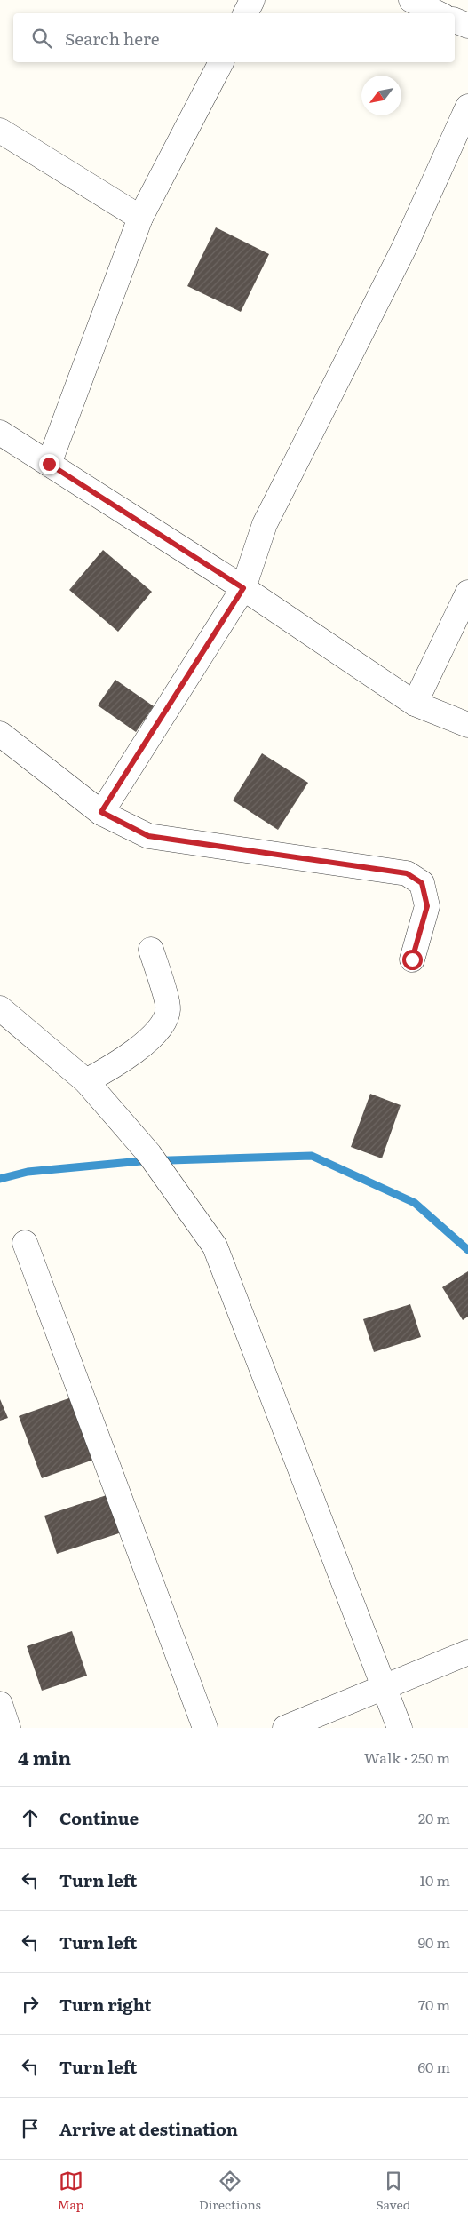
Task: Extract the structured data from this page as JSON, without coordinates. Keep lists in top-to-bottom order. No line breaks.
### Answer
{"north":"bottom left","page":{"search":"Search here","heading":["4 min","Walk · 250 m"],"list":[["Continue","20 m"],["Turn left","10 m"],["Turn left","90 m"],["Turn right","70 m"],["Turn left","60 m"],"Arrive at destination"],"nav":["Map","Directions","Saved"]}}
